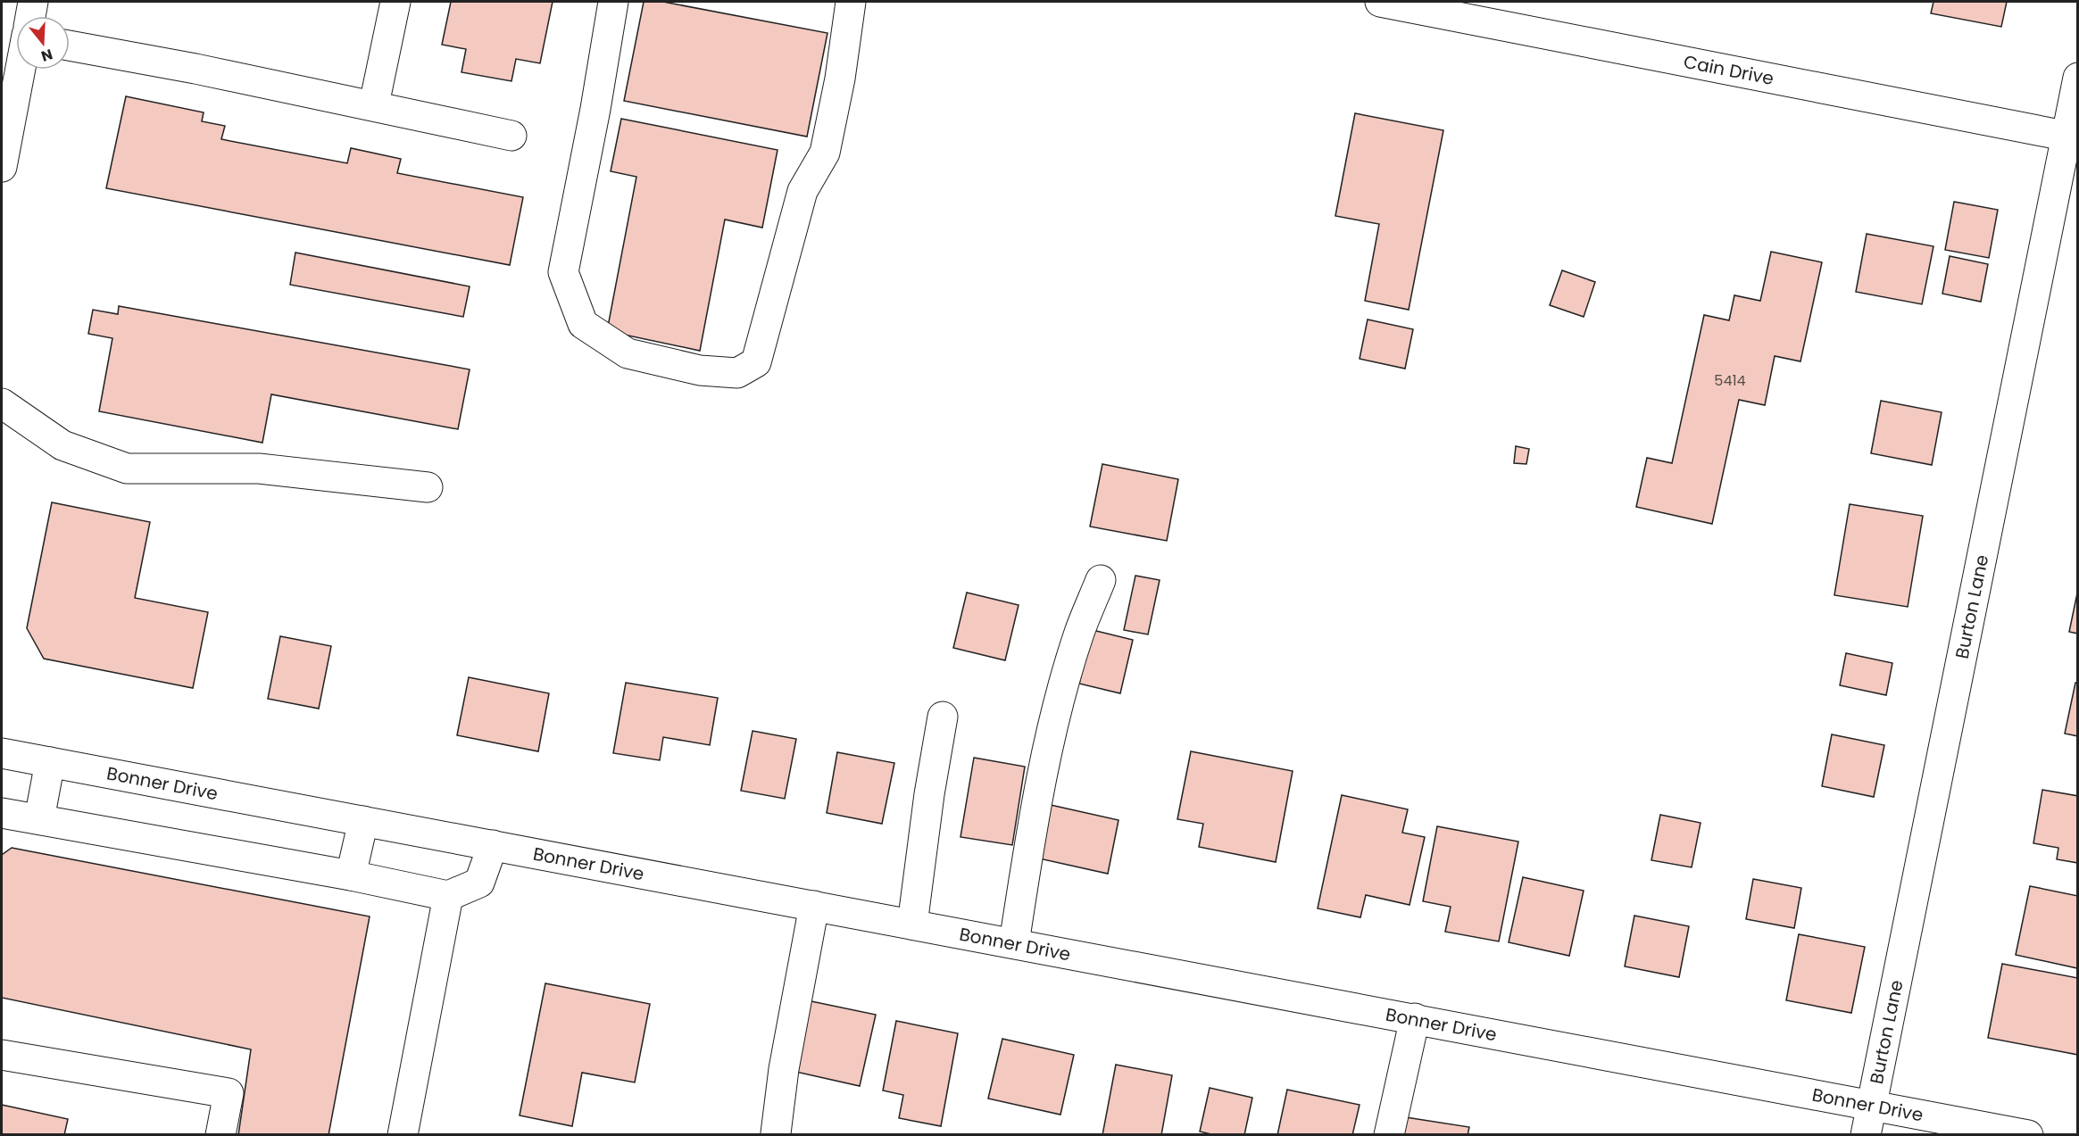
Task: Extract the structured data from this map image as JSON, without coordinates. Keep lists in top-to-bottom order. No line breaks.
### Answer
{"streets":{"street":["Cain Drive","Burton Lane","Bonner Drive"]},"crossings":[["Cain Drive","Burton Lane"],["Burton Lane","Bonner Drive"]],"house_numbers":["5414"],"north":"bottom"}
